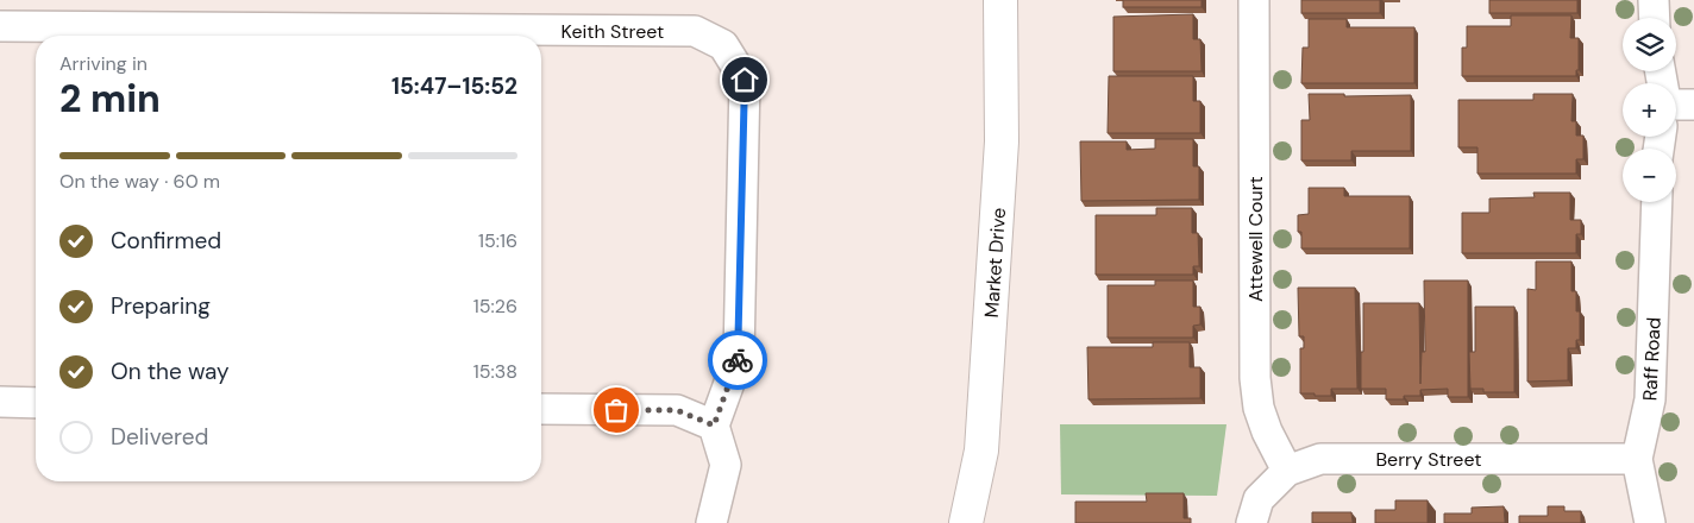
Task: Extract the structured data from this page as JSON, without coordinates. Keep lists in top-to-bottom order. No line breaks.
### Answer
{"streets":{"street":["Keith Street","Attewell Court","Market Drive","Raff Road","Berry Street"]},"crossings":[["Attewell Court","Berry Street"],["Raff Road","Berry Street"]],"page":{"map_buttons":["+","−"],"heading":["2 min","Arriving in","15:47–15:52"],"bar":"On the way · 60 m","list":[["Confirmed","15:16"],["Preparing","15:26"],["On the way","15:38"],"Delivered"]}}
